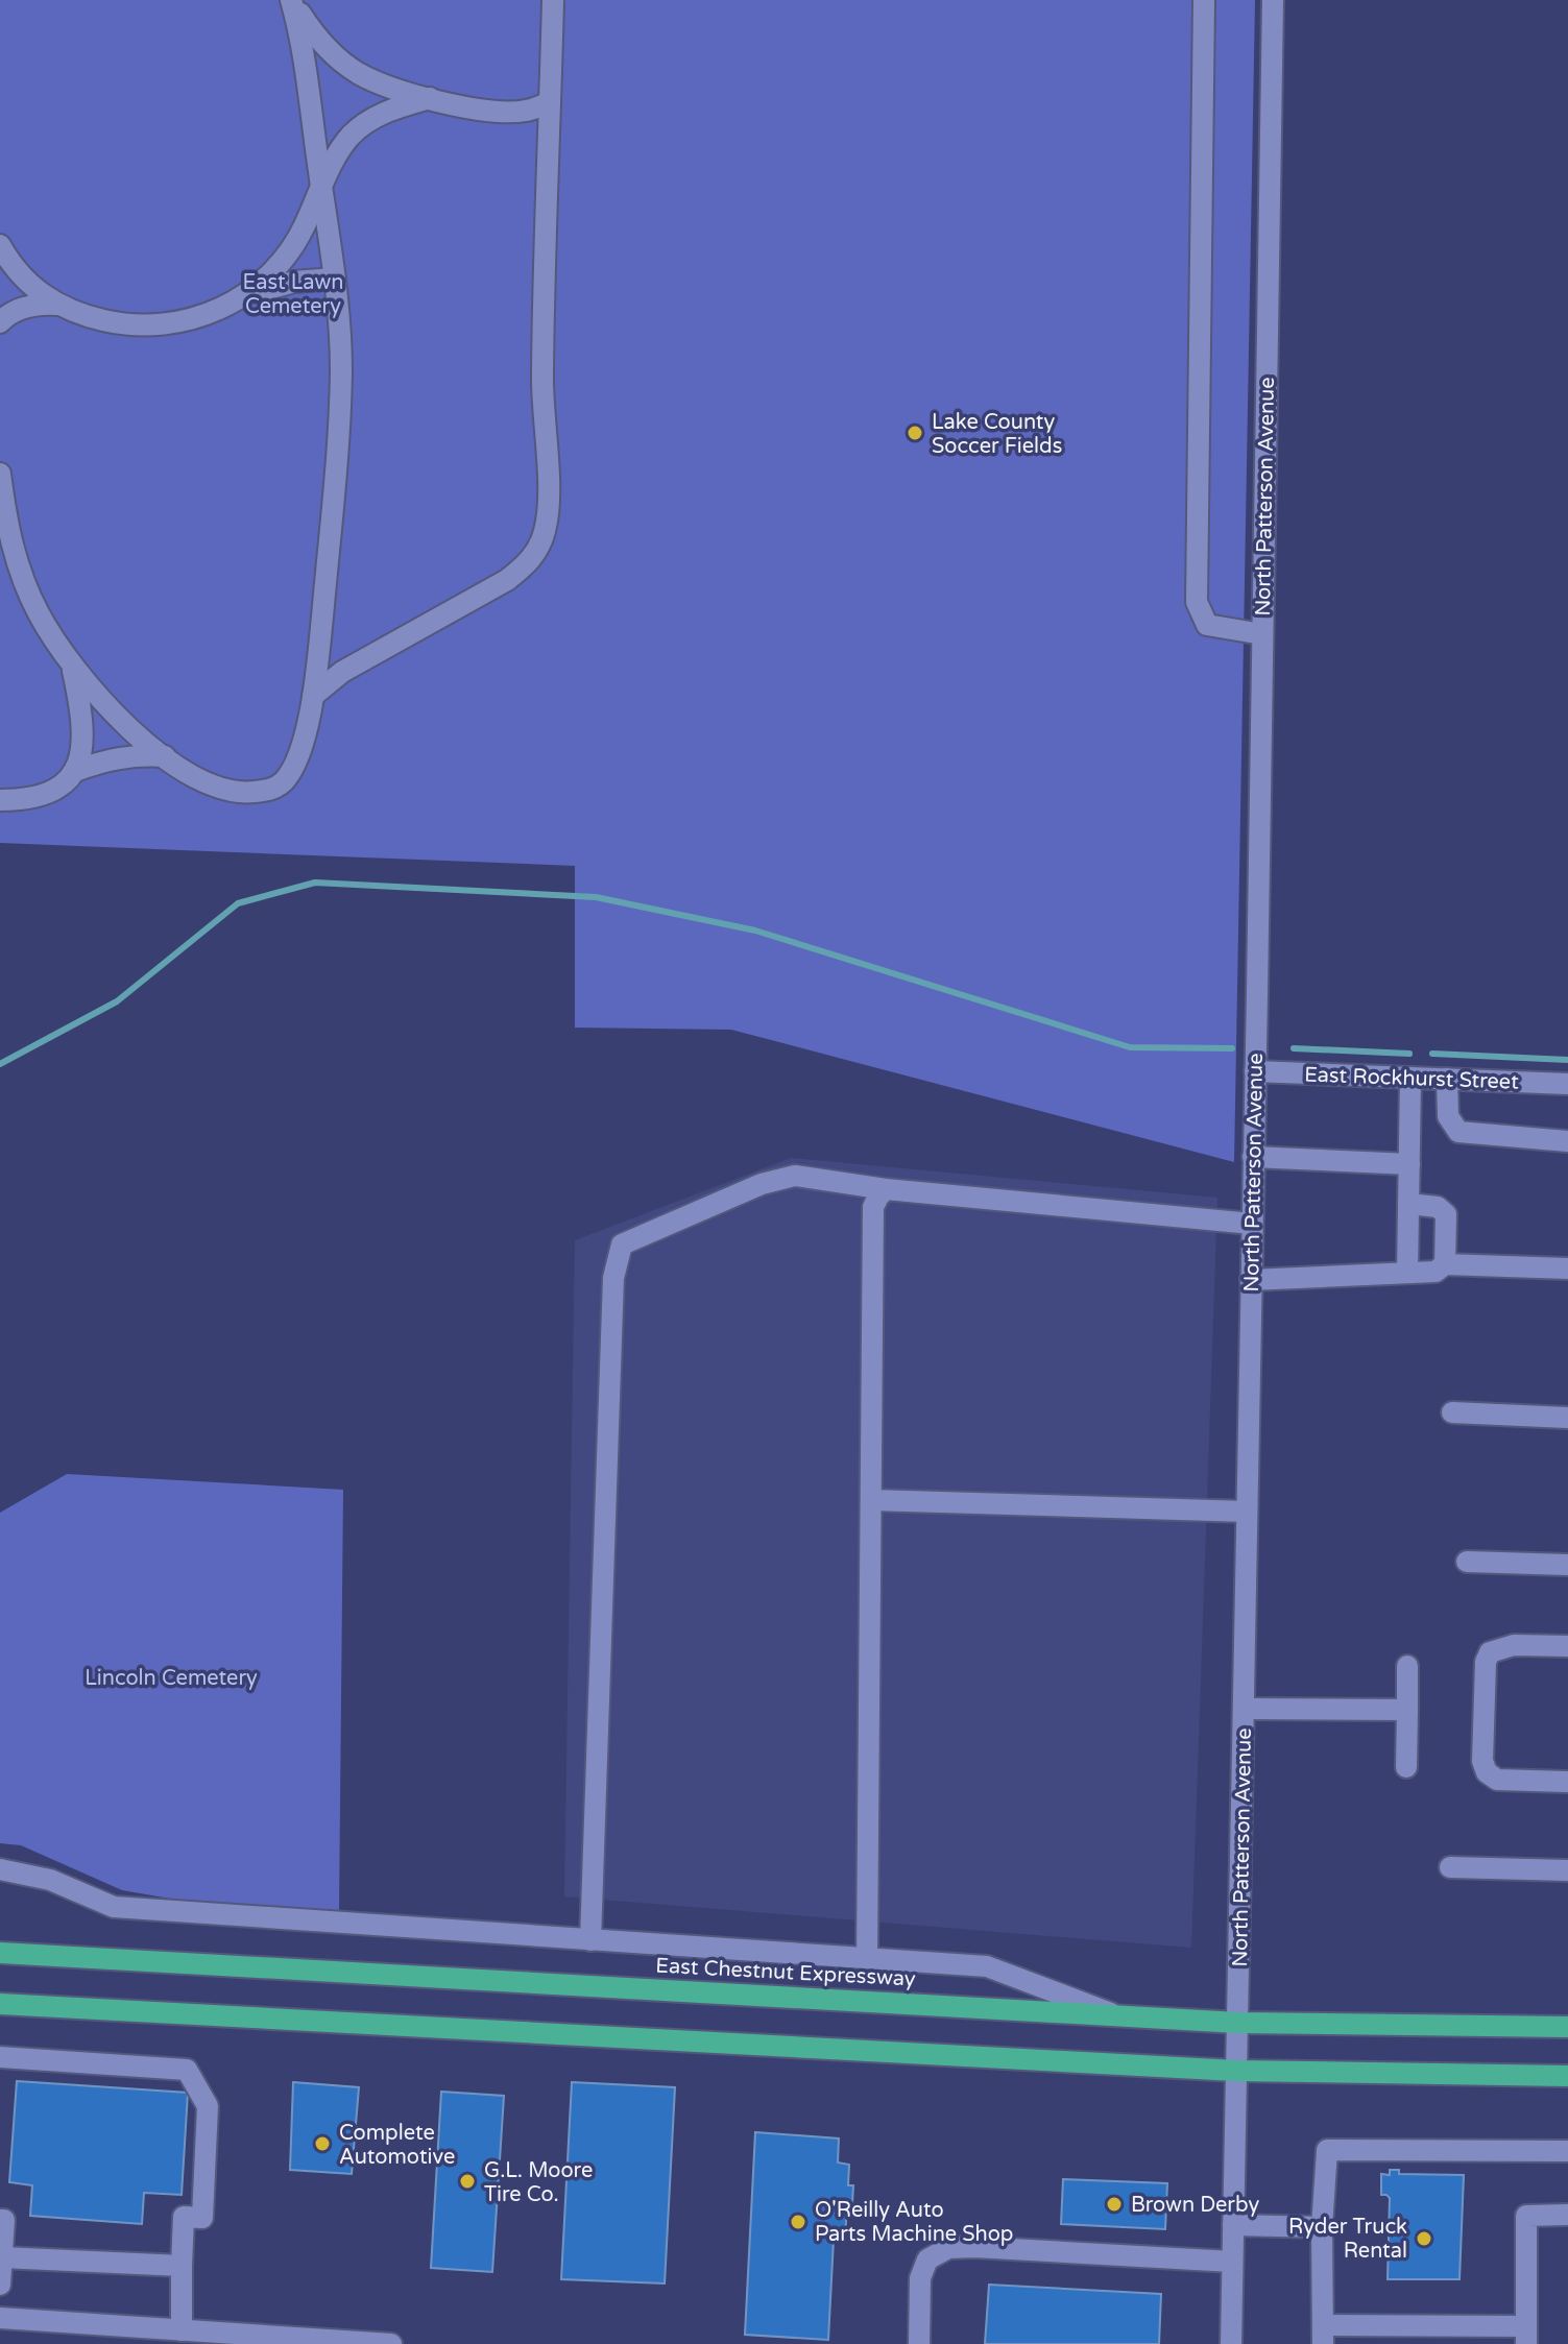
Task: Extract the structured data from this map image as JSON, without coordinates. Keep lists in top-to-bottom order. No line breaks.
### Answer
{"streets":{"main road":["East Chestnut Expressway"],"street":["North Patterson Avenue","East Rockhurst Street"]},"crossings":[["North Patterson Avenue","East Rockhurst Street"],["North Patterson Avenue","East Chestnut Expressway"]],"parks":["East Lawn Cemetery","Lincoln Cemetery"],"places":["Lake County Soccer Fields","Complete Automotive","G.L. Moore Tire Co.","Brown Derby","O'Reilly Auto Parts Machine Shop","Ryder Truck Rental"]}
